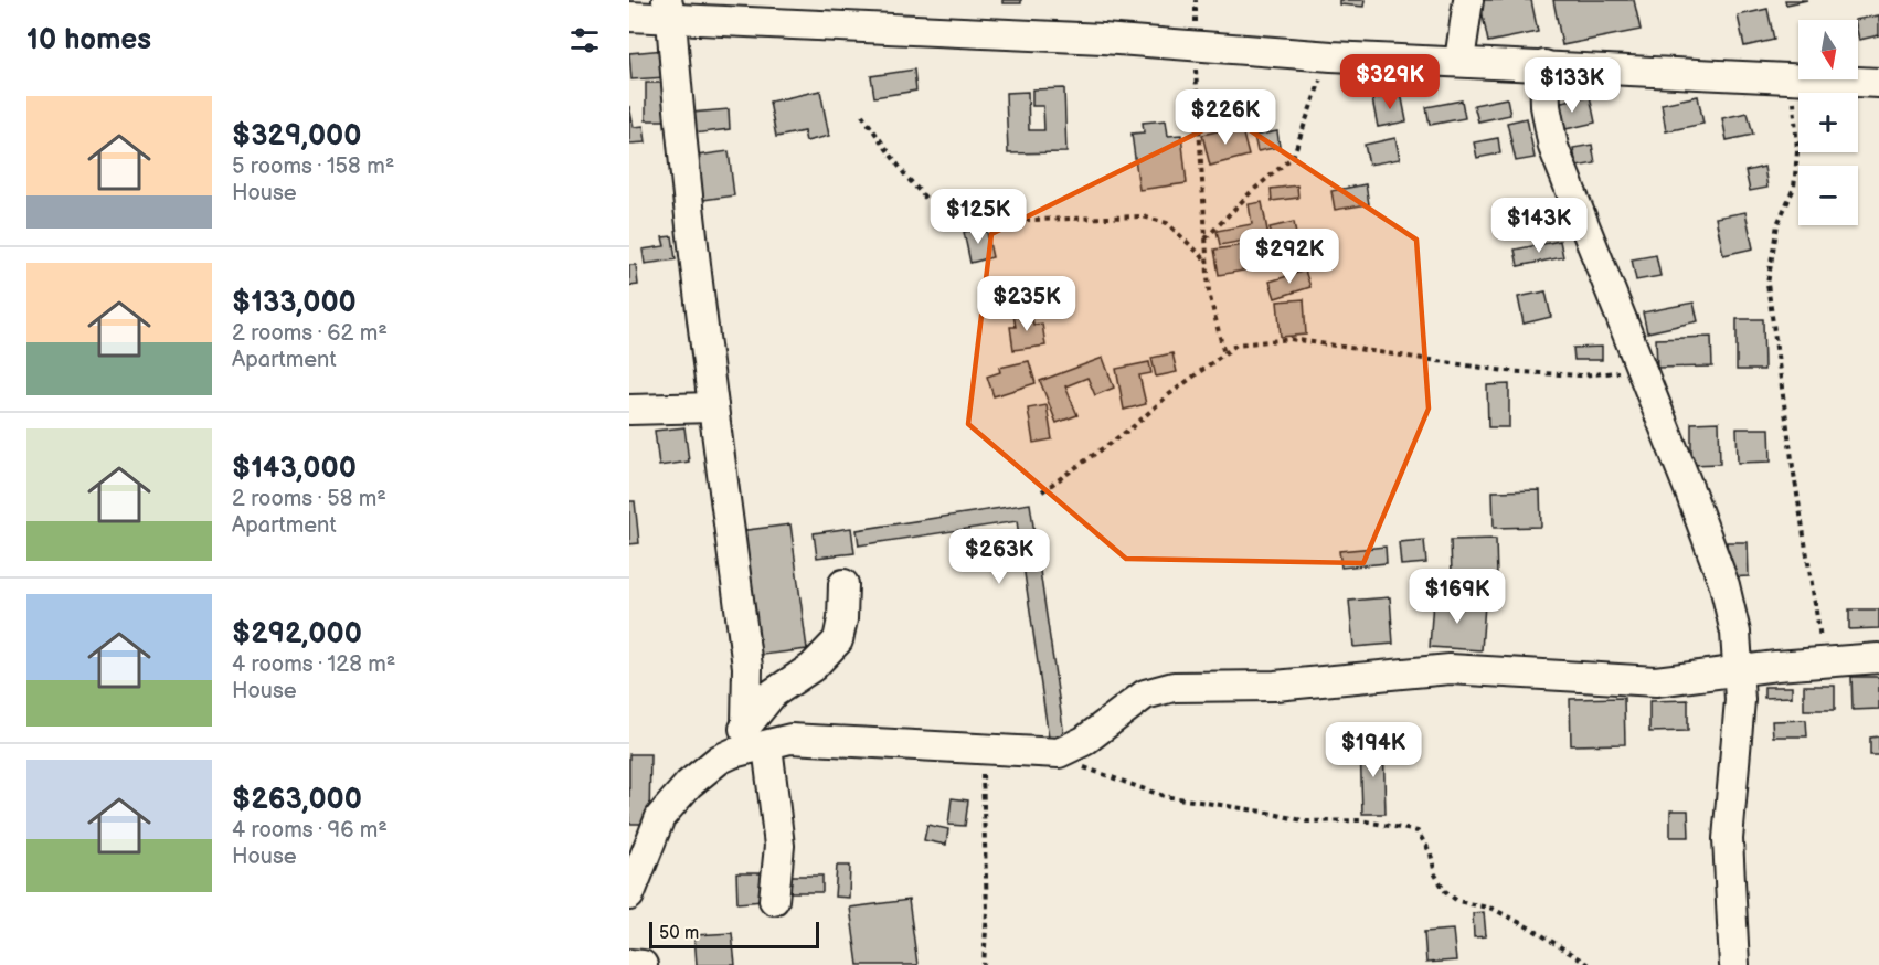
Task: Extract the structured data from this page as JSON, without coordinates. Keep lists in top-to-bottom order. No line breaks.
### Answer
{"scale_bar":"50 m","north":"bottom","page":{"heading":"10 homes","map_buttons":["+","−"],"price":["$329K","$133K","$226K","$125K","$143K","$292K","$235K","$263K","$169K","$194K"],"list":[{"name":"$329,000","note":"5 rooms · 158 m² · House"},{"name":"$133,000","note":"2 rooms · 62 m² · Apartment"},{"name":"$143,000","note":"2 rooms · 58 m² · Apartment"},{"name":"$292,000","note":"4 rooms · 128 m² · House"},{"name":"$263,000","note":"4 rooms · 96 m² · House"}],"scale":"50 m"}}
